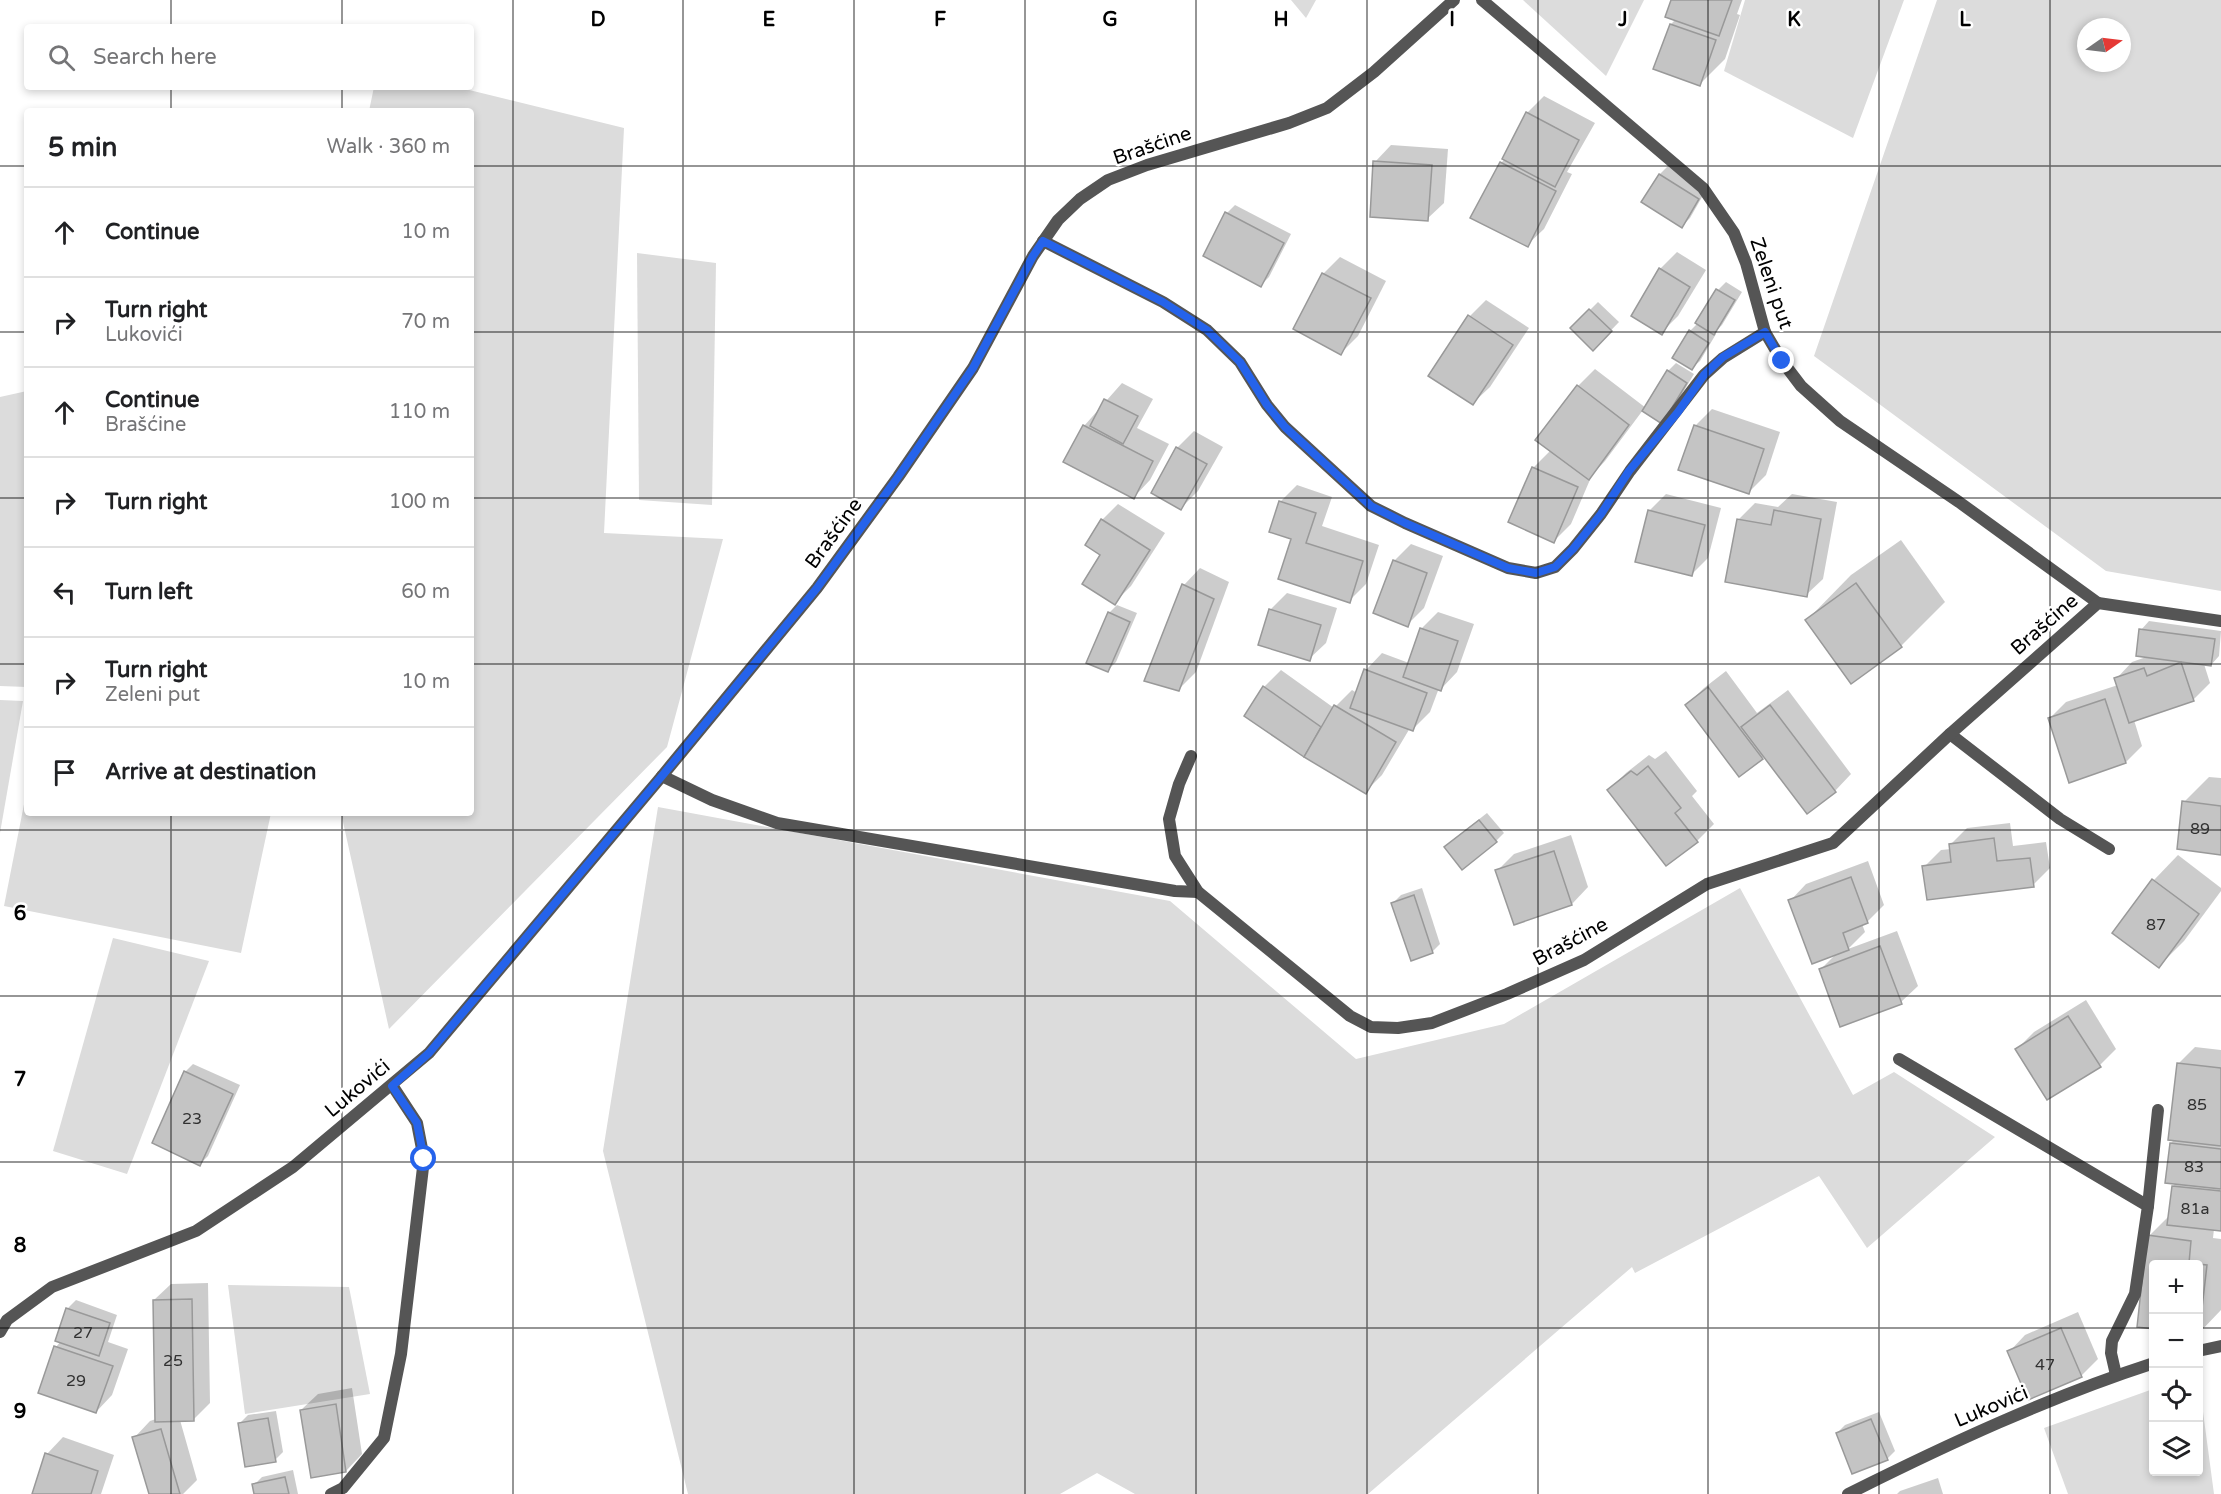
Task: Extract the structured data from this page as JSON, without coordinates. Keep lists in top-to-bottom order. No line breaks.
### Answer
{"streets":{"street":["Brašćine","Zeleni put","Lukovići"]},"crossings":[["Brašćine","Zeleni put"],["Brašćine","Lukovići"]],"house_numbers":["89","87","85","23","83","81a","27","25","47","29"],"north":"right","page":{"search":"Search here","heading":["5 min","Walk · 360 m"],"list":[["Continue","10 m"],["Turn right","Lukovići","70 m"],["Continue","Brašćine","110 m"],["Turn right","100 m"],["Turn left","60 m"],["Turn right","Zeleni put","10 m"],"Arrive at destination"],"map_buttons":["+","−"]},"grid":{"columns":["D","E","F","G","H","I","J","K","L"],"rows":["6","7","8","9"]}}
